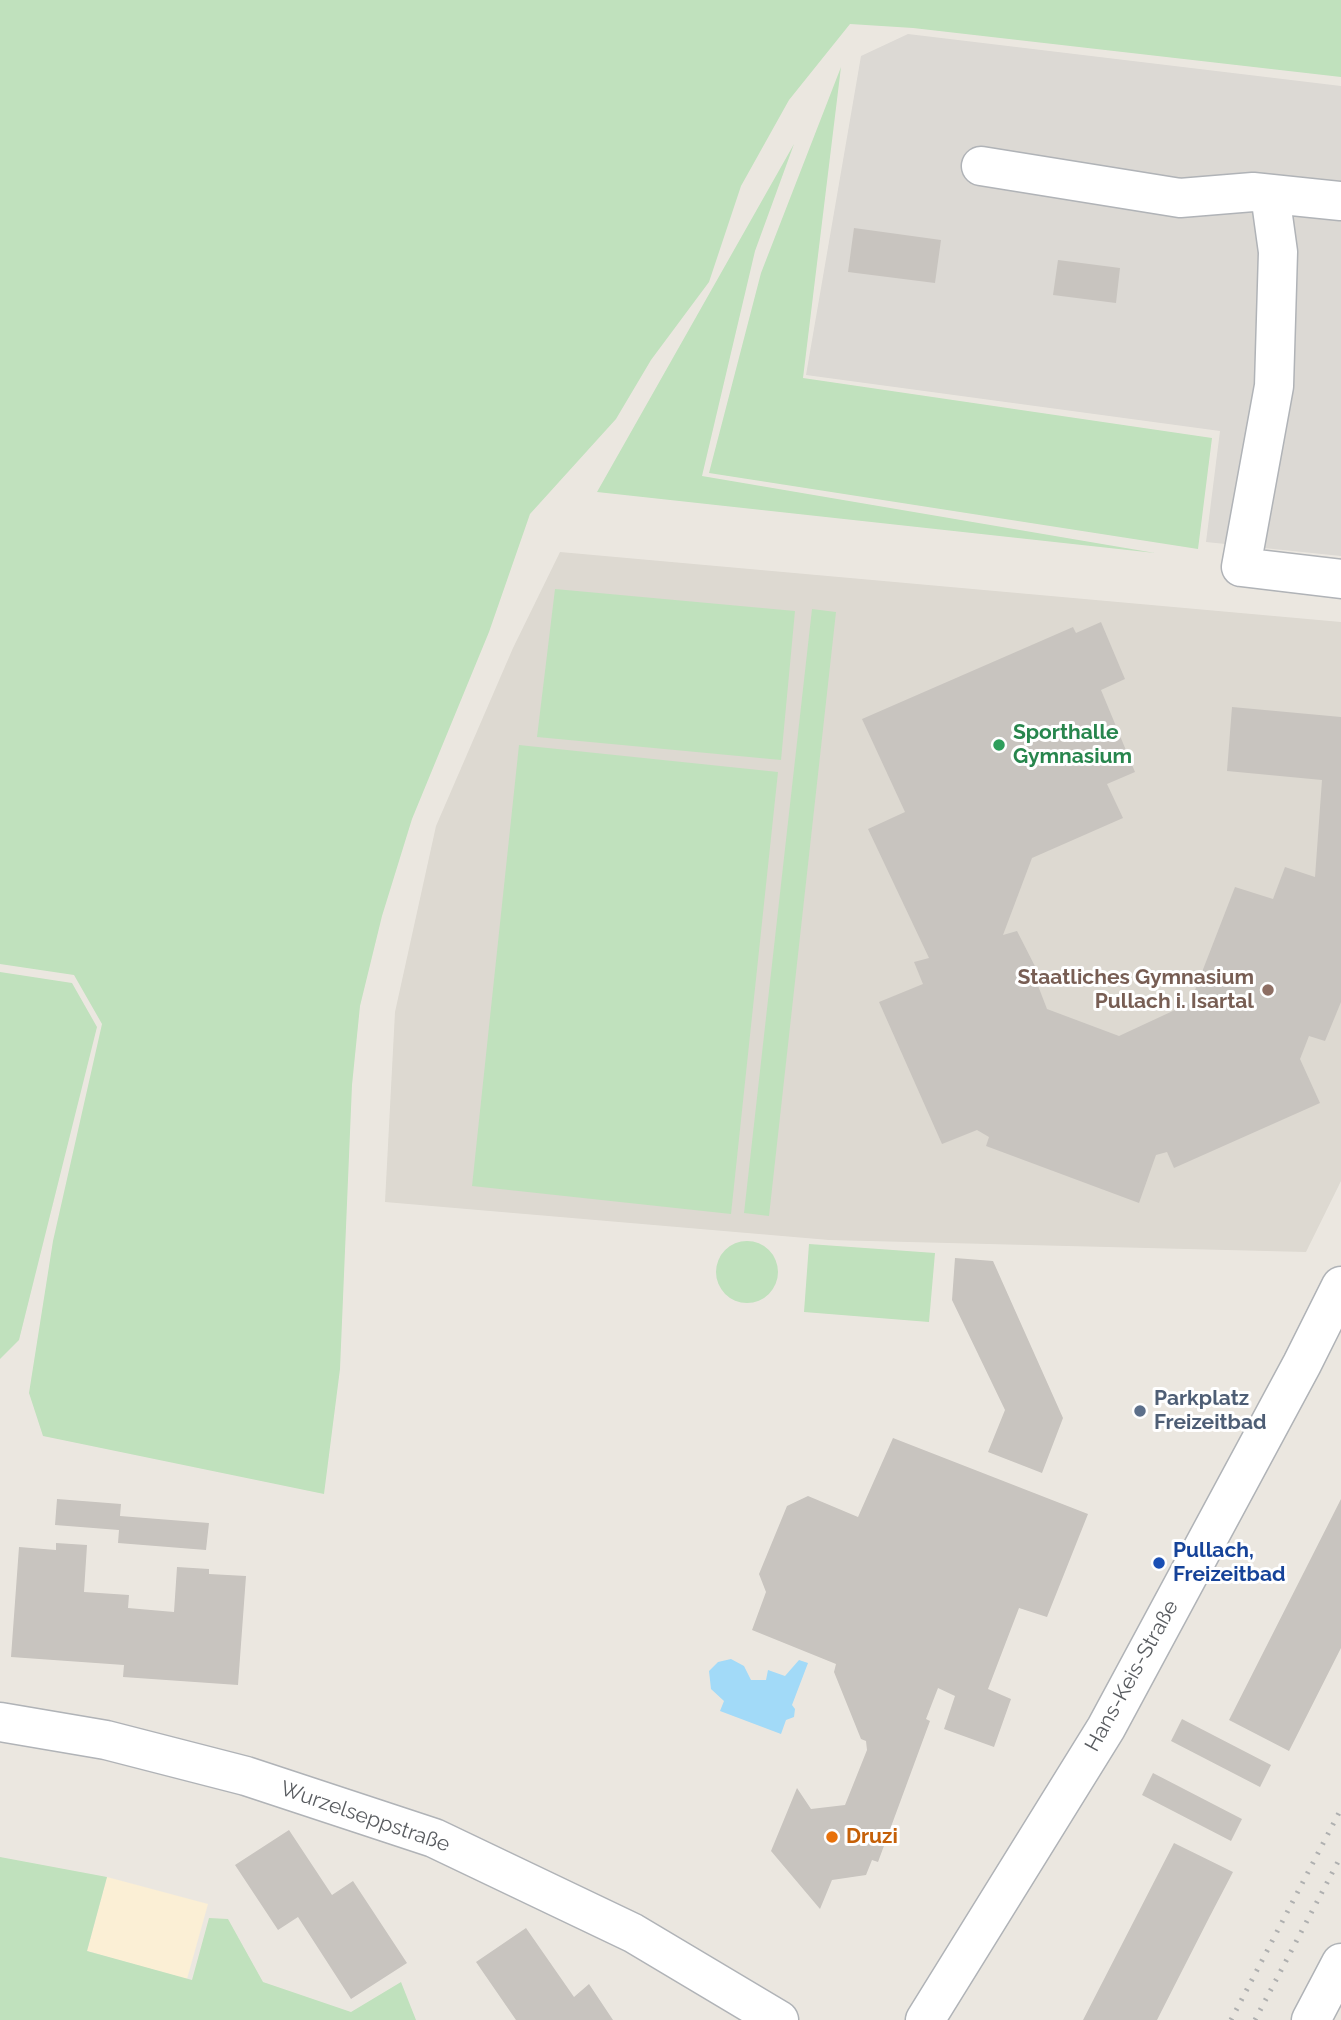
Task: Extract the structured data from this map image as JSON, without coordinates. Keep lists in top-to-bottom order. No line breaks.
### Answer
{"streets":{"street":["Hans-Keis-Straße","Wurzelseppstraße"]},"places":["Sporthalle Gymnasium","Staatliches Gymnasium Pullach i. Isartal","Parkplatz Freizeitbad","Pullach, Freizeitbad","Druzi"]}
